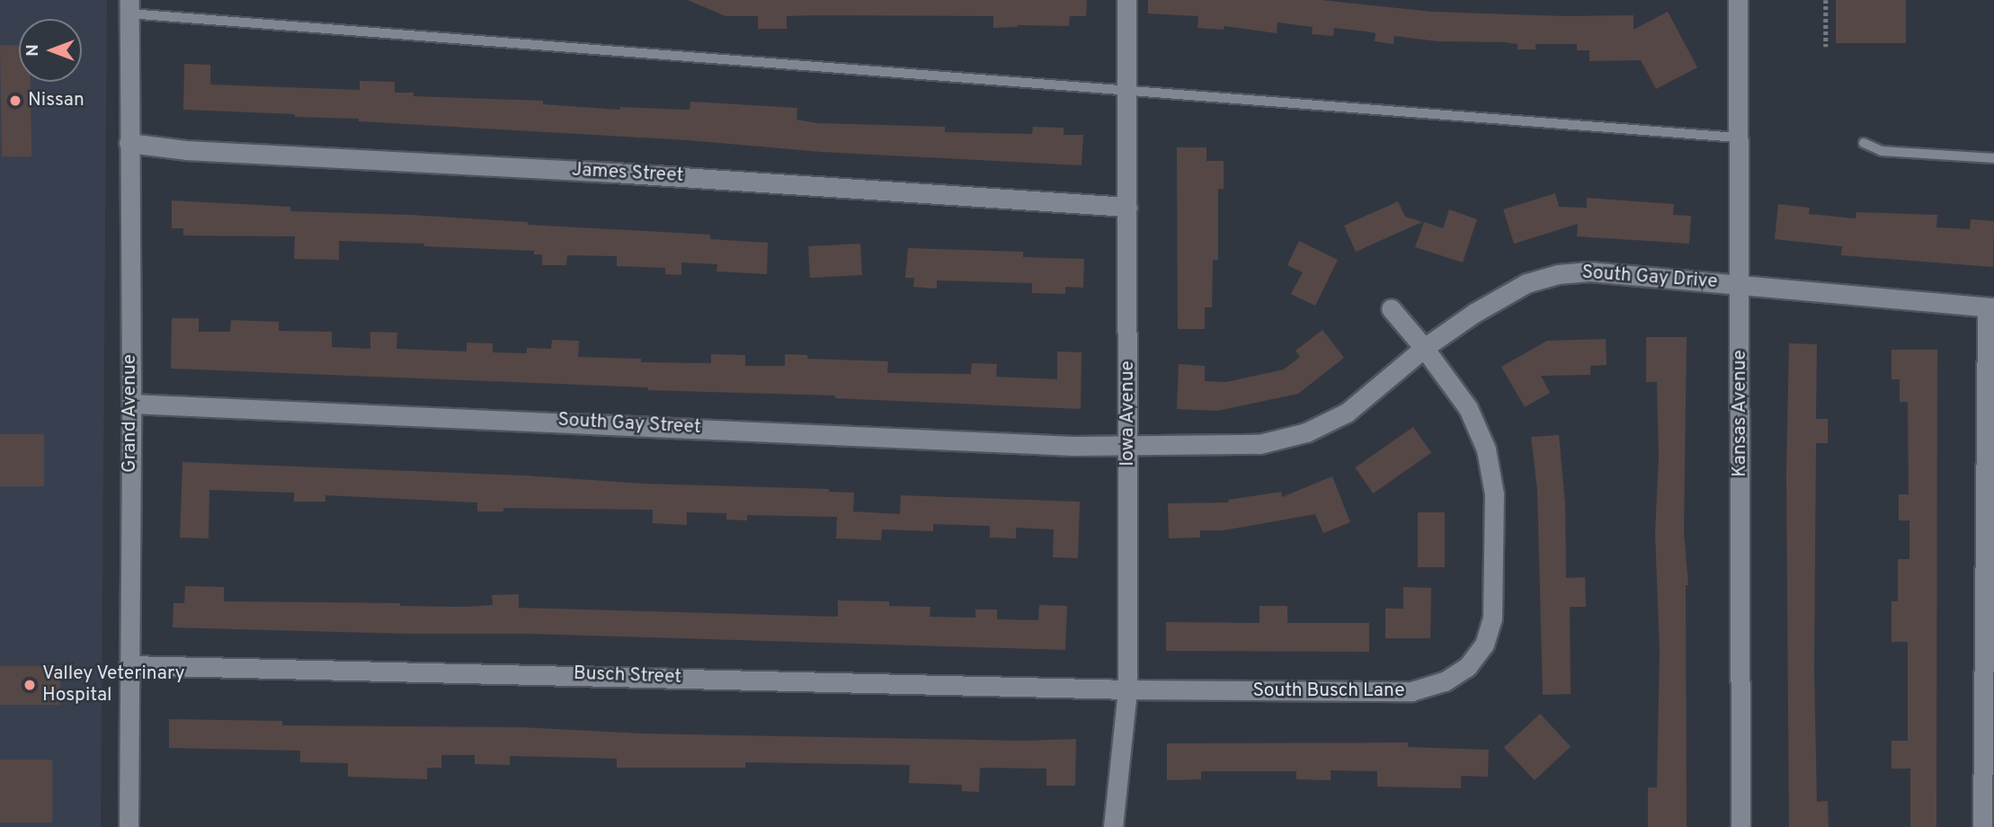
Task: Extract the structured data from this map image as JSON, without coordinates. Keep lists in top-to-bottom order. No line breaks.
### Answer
{"streets":{"street":["James Street","South Gay Drive","Grand Avenue","Iowa Avenue","Kansas Avenue","South Gay Street","Busch Street","South Busch Lane"]},"crossings":[["James Street","Grand Avenue"],["James Street","Iowa Avenue"],["South Gay Drive","Iowa Avenue"],["South Gay Drive","Kansas Avenue"],["South Gay Drive","South Gay Street"],["South Gay Drive","South Busch Lane"],["Grand Avenue","South Gay Street"],["Grand Avenue","Busch Street"],["Iowa Avenue","South Gay Street"],["Iowa Avenue","Busch Street"],["Iowa Avenue","South Busch Lane"],["Busch Street","South Busch Lane"]],"places":["Nissan","Valley Veterinary Hospital"],"north":"left"}
